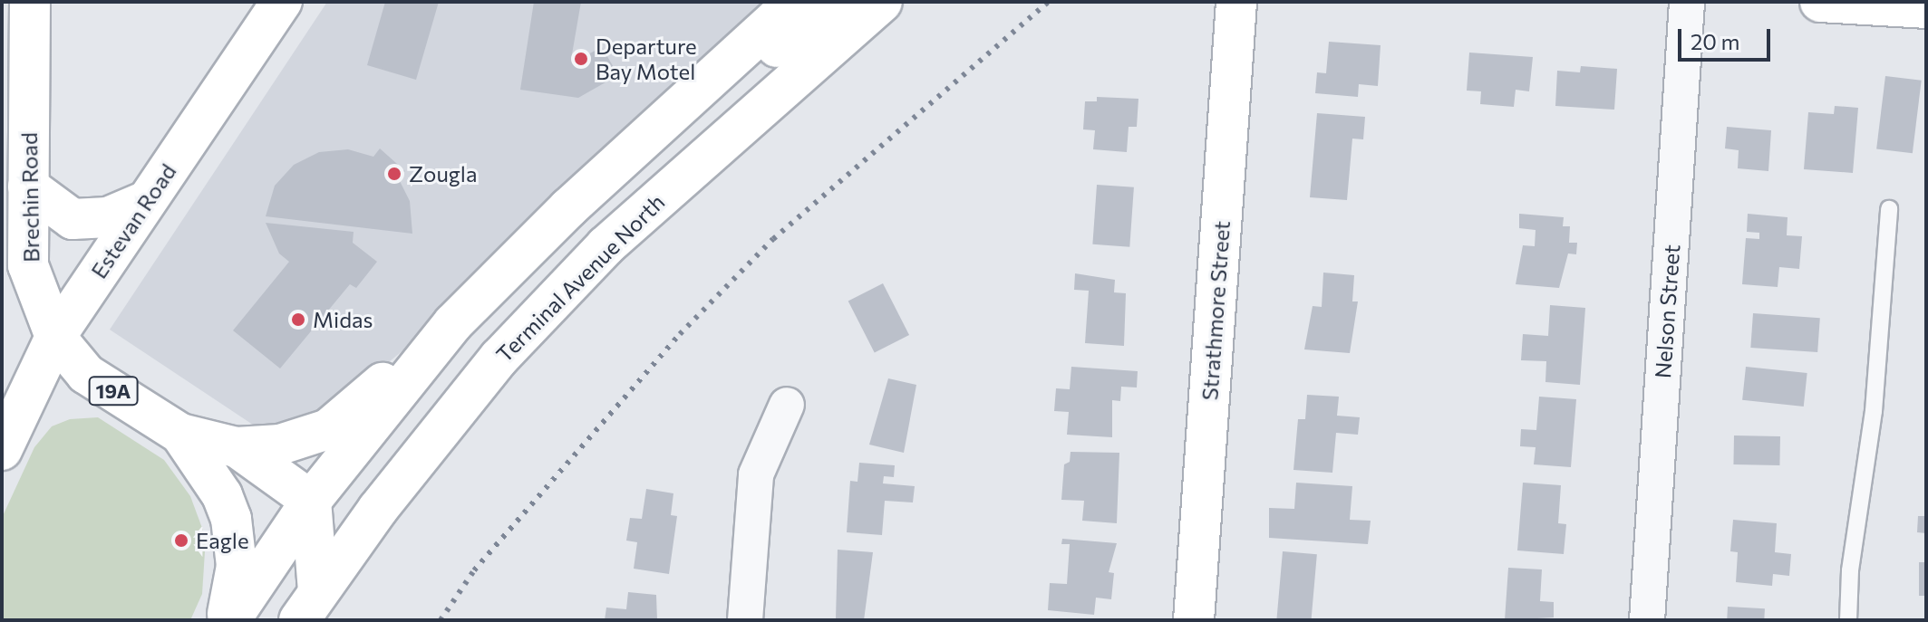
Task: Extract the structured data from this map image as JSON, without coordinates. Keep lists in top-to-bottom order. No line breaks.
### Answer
{"streets":{"main road":["Brechin Road","Estevan Road","Terminal Avenue North","Strathmore Street","19A"],"street":["Nelson Street"]},"crossings":[["Brechin Road","Estevan Road"]],"places":["Departure Bay Motel","Zougla","Midas","Eagle"],"scale_bar":"20 m"}
